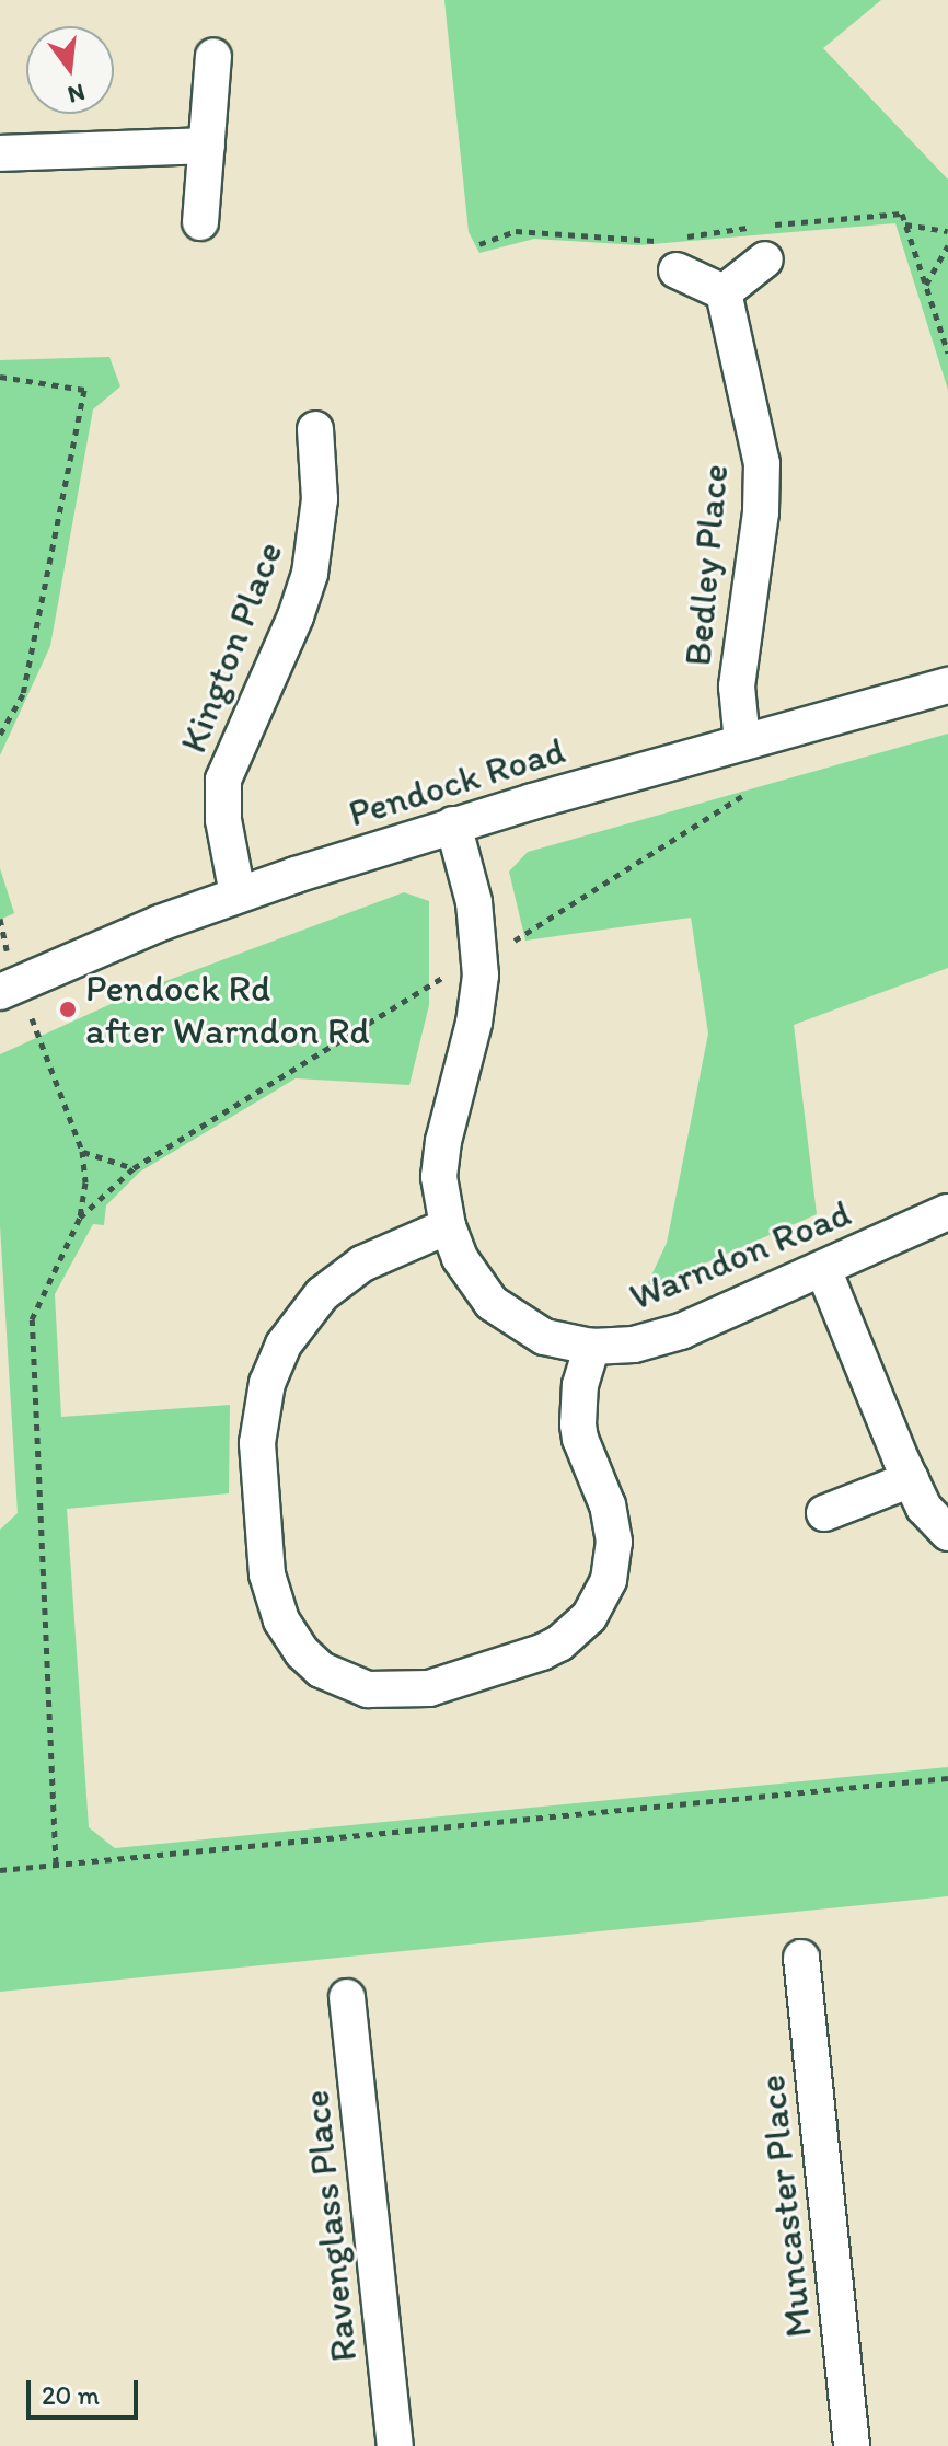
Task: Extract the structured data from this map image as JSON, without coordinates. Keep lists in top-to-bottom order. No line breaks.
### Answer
{"streets":{"street":["Bedley Place","Kington Place","Pendock Road","Warndon Road","Muncaster Place","Ravenglass Place"]},"crossings":[["Bedley Place","Pendock Road"],["Kington Place","Pendock Road"],["Pendock Road","Warndon Road"]],"places":["Pendock Rd after Warndon Rd"],"scale_bar":"20 m","north":"bottom"}
